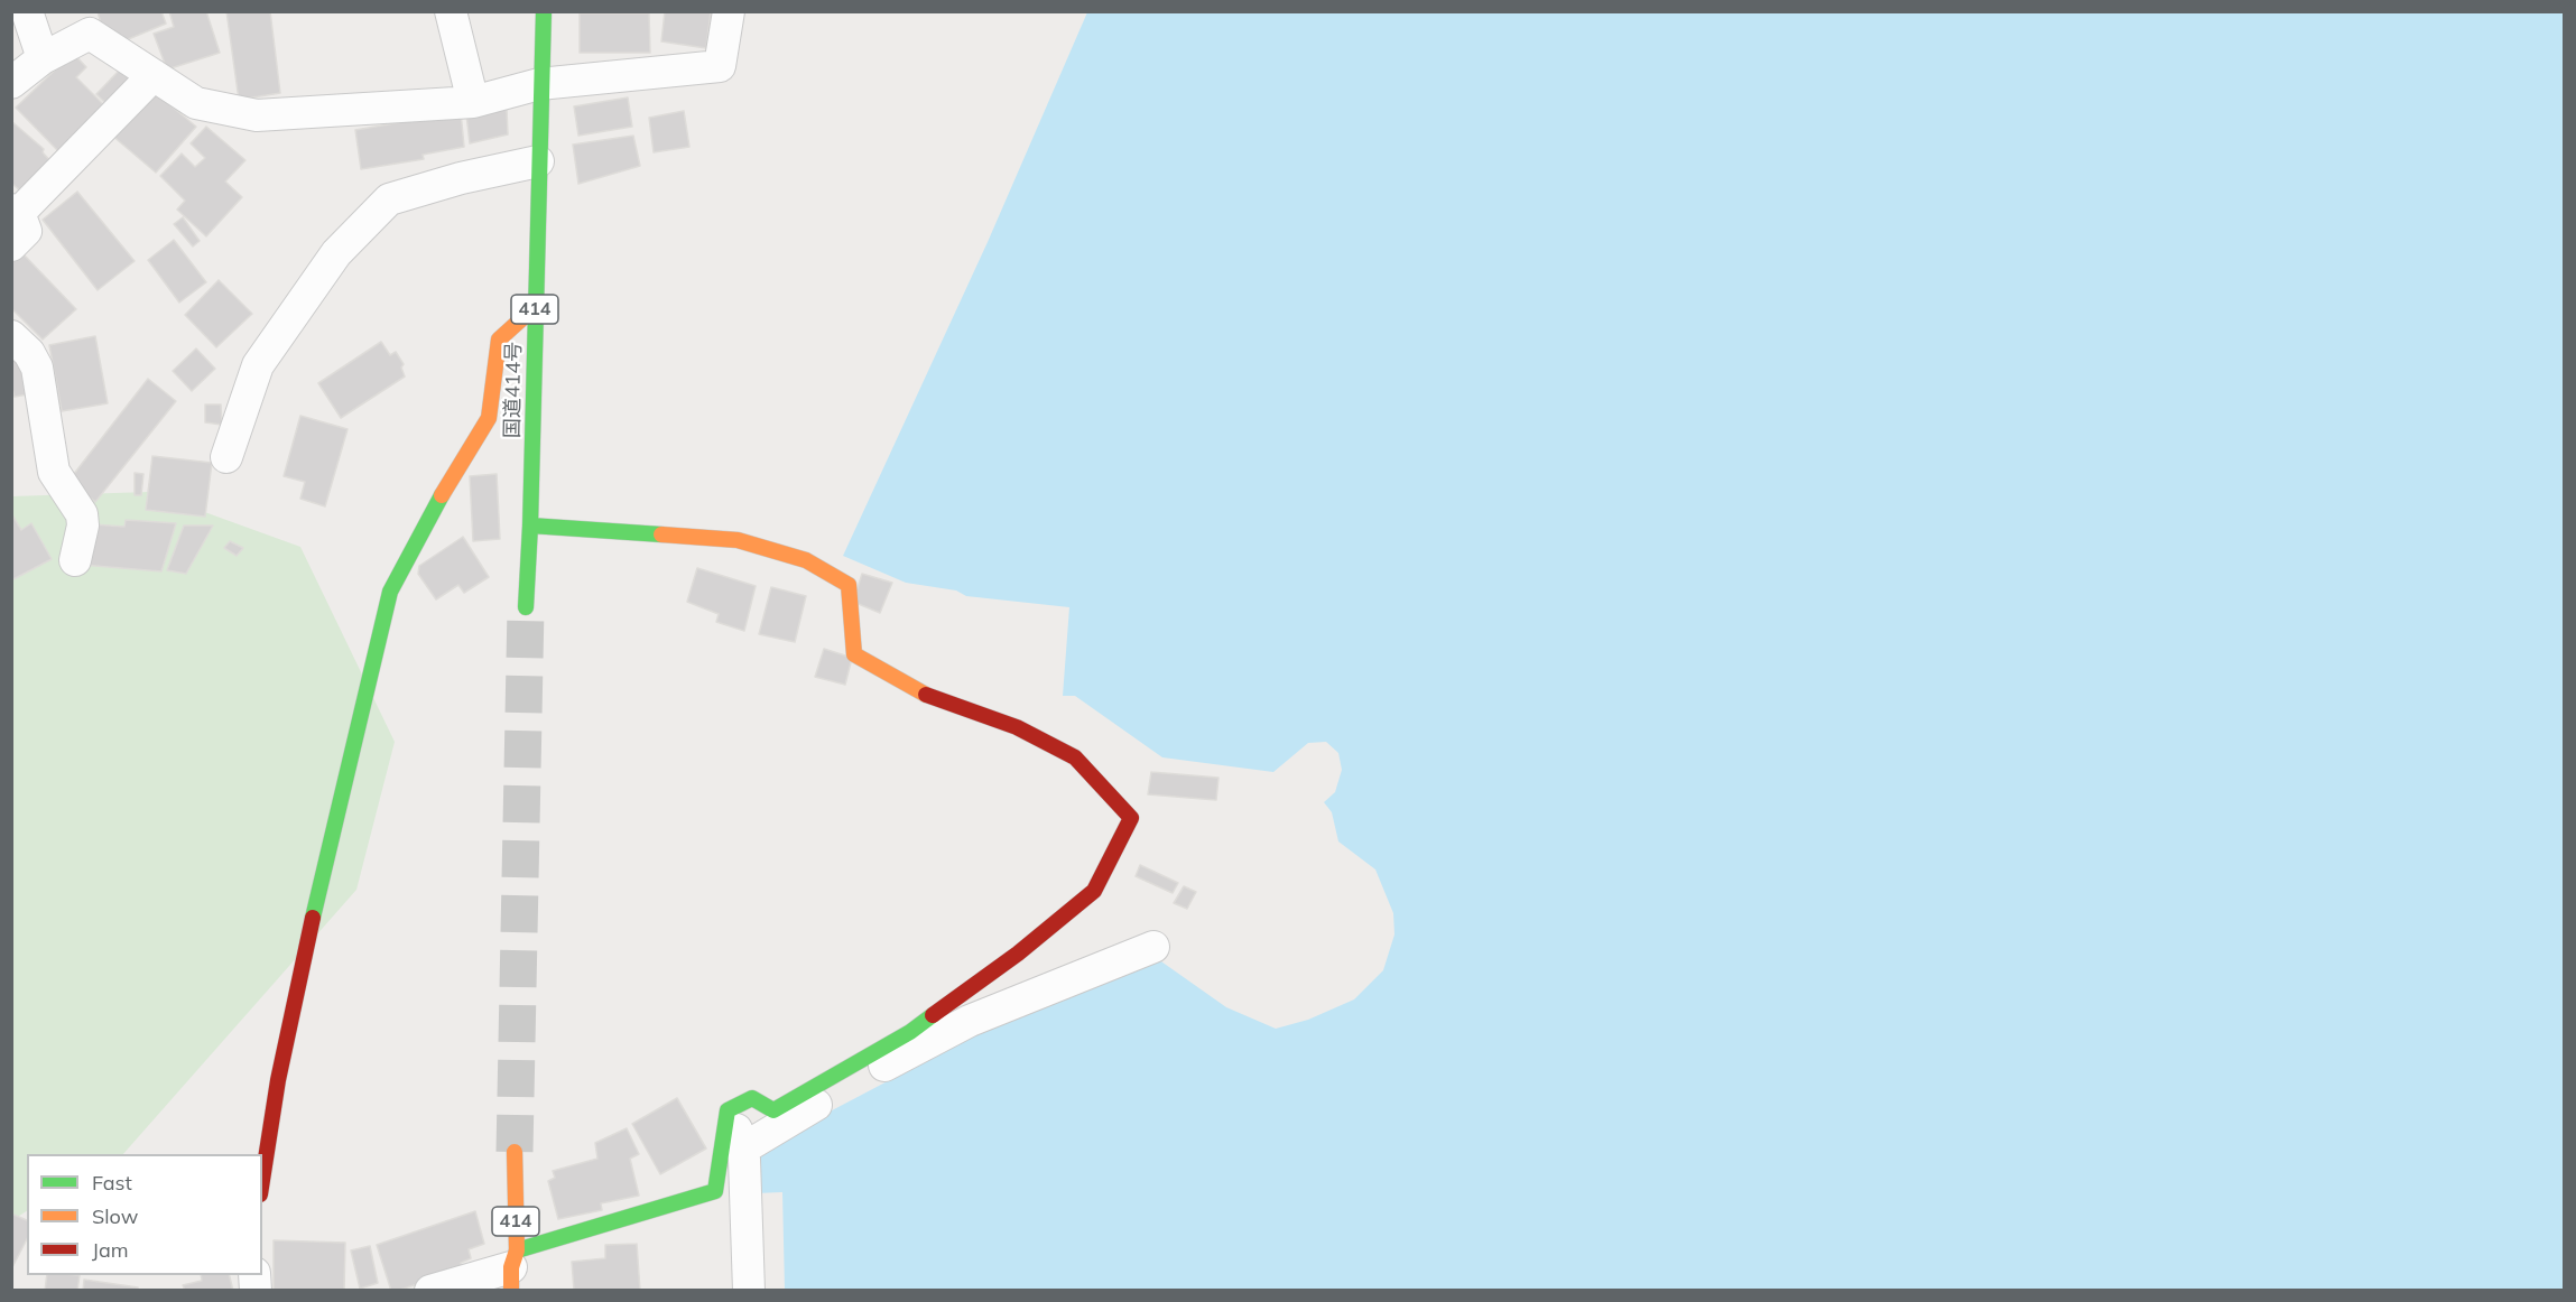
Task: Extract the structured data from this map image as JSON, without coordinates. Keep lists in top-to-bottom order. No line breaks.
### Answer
{"streets":{"main road":["414","国道414号"]},"legend":["Fast","Slow","Jam"]}
